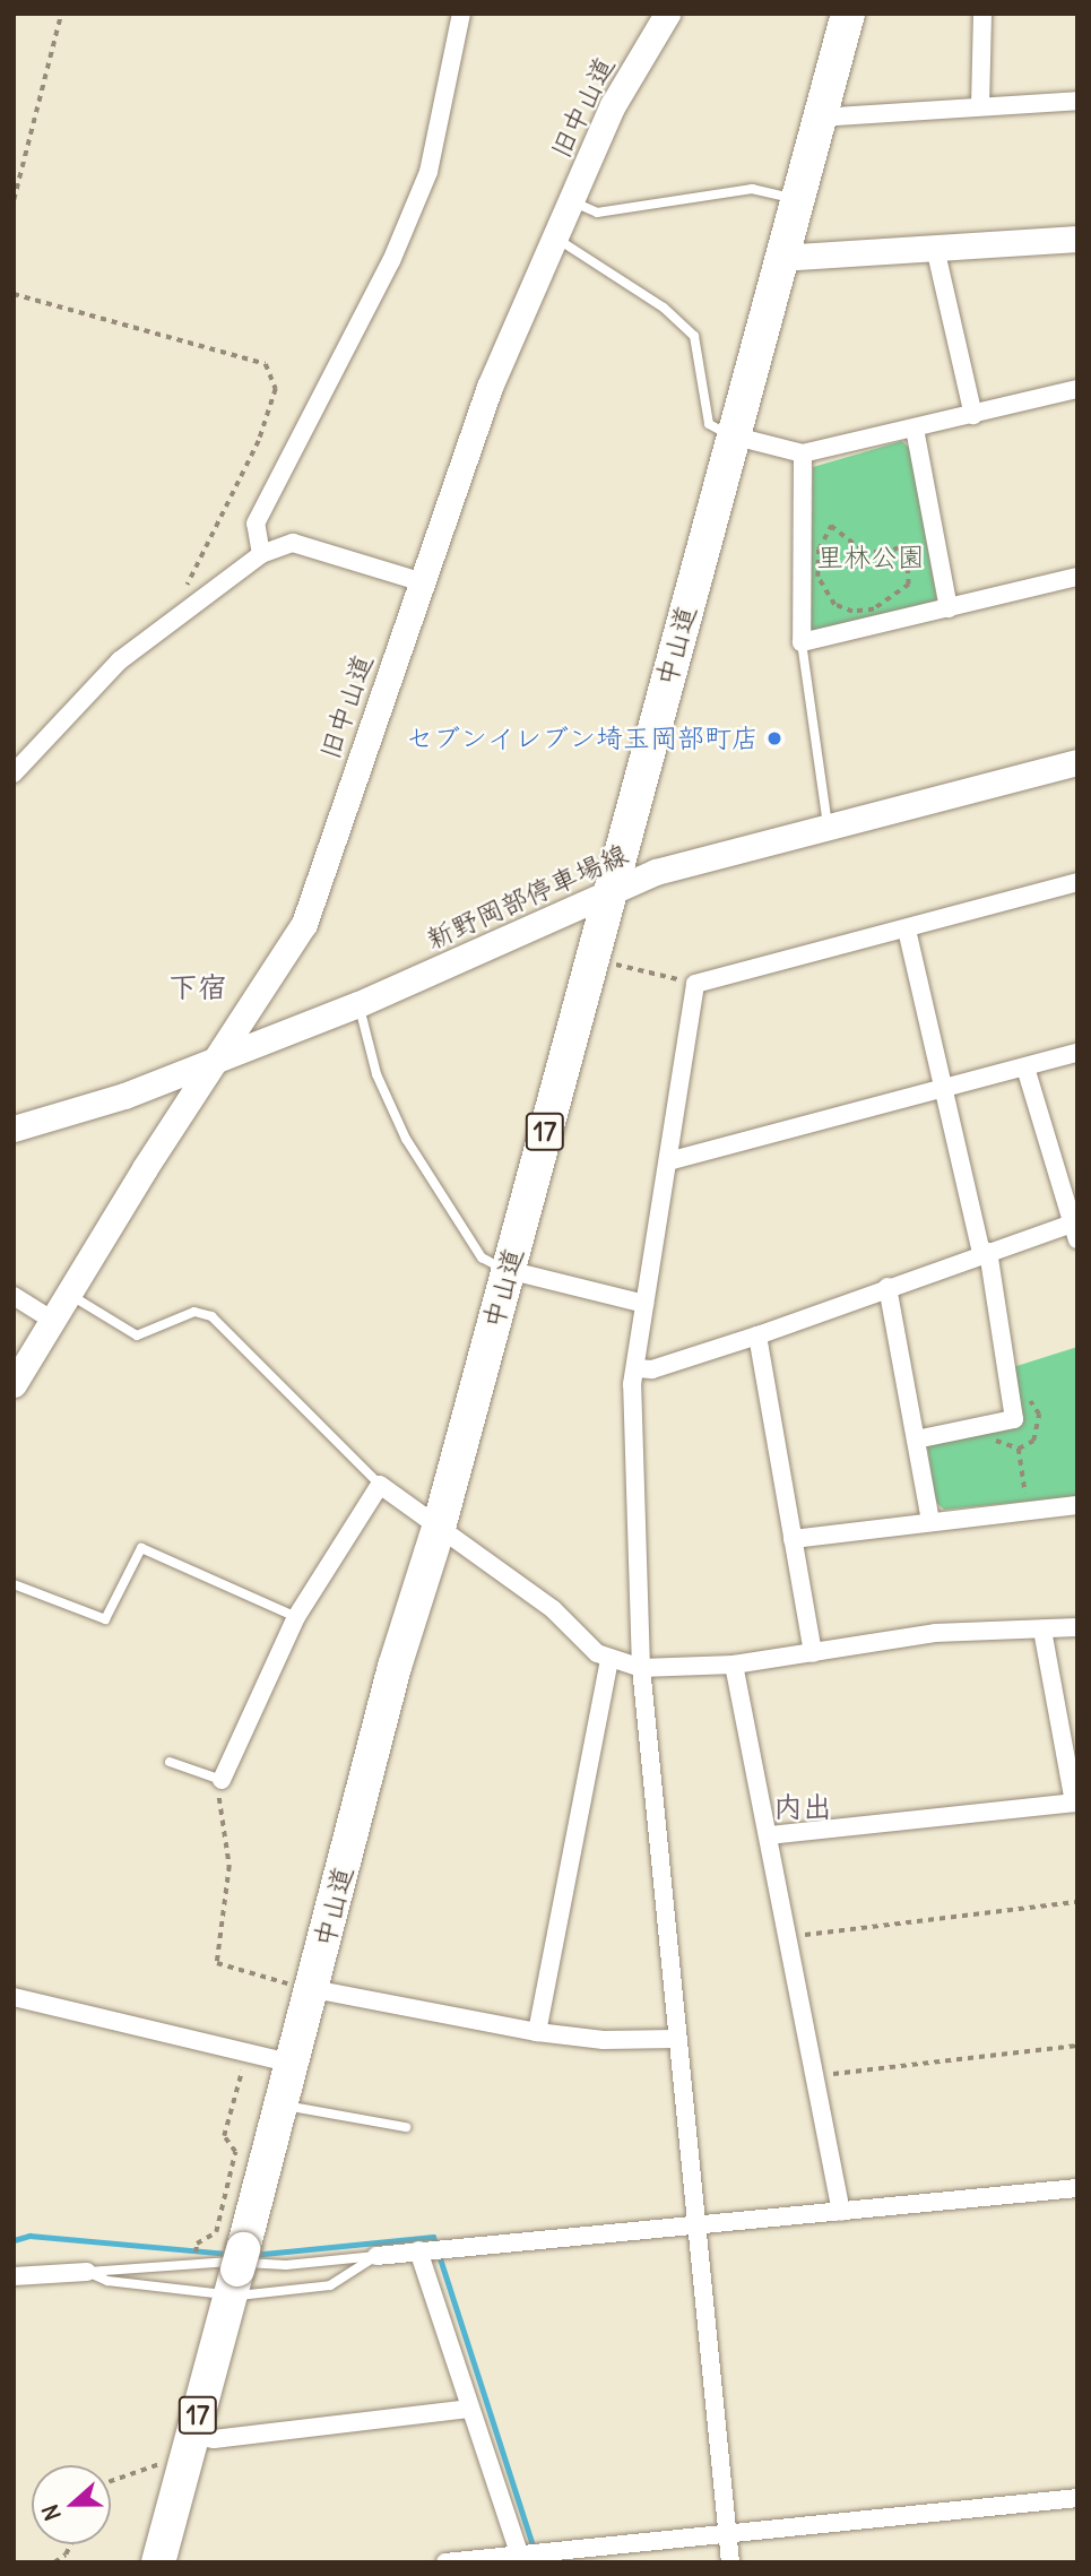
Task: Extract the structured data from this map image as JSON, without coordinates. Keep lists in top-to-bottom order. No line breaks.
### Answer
{"streets":{"highway":["中山道","17"],"street":["旧中山道","新野岡部停車場線"]},"crossings":[["旧中山道","新野岡部停車場線"],["中山道","新野岡部停車場線"]],"districts":["下宿","内出"],"parks":["里林公園"],"places":["セブンイレブン埼玉岡部町店"],"north":"left"}
